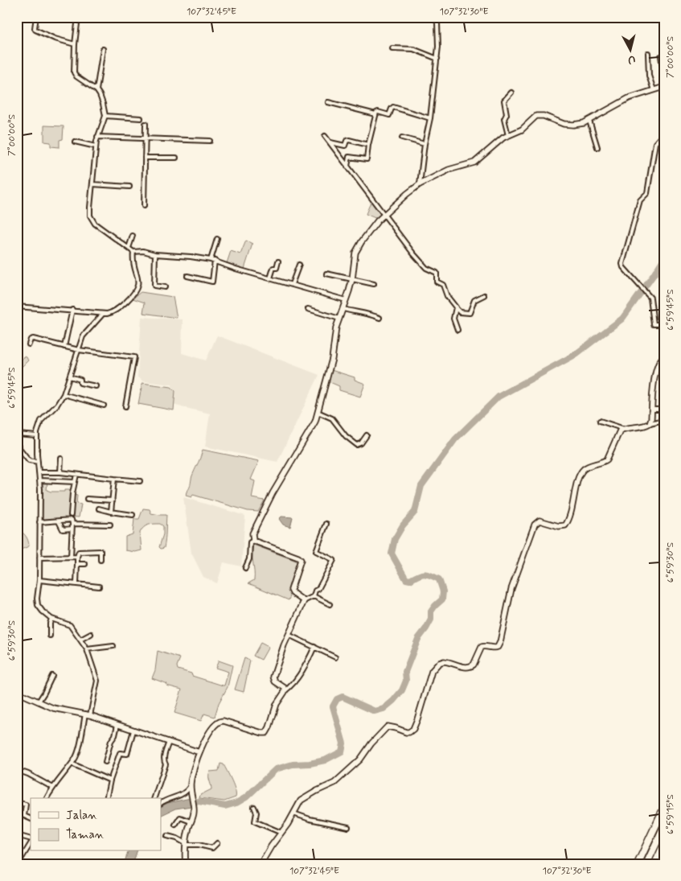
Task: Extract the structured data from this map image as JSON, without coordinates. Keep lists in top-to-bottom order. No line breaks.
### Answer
{"legend":["Jalan","Taman"],"north":"bottom","coordinates":["107°32'45\"E","107°32'30\"E","7°00'00\"S","6°59'45\"S","6°59'30\"S","6°59'15\"S"]}
